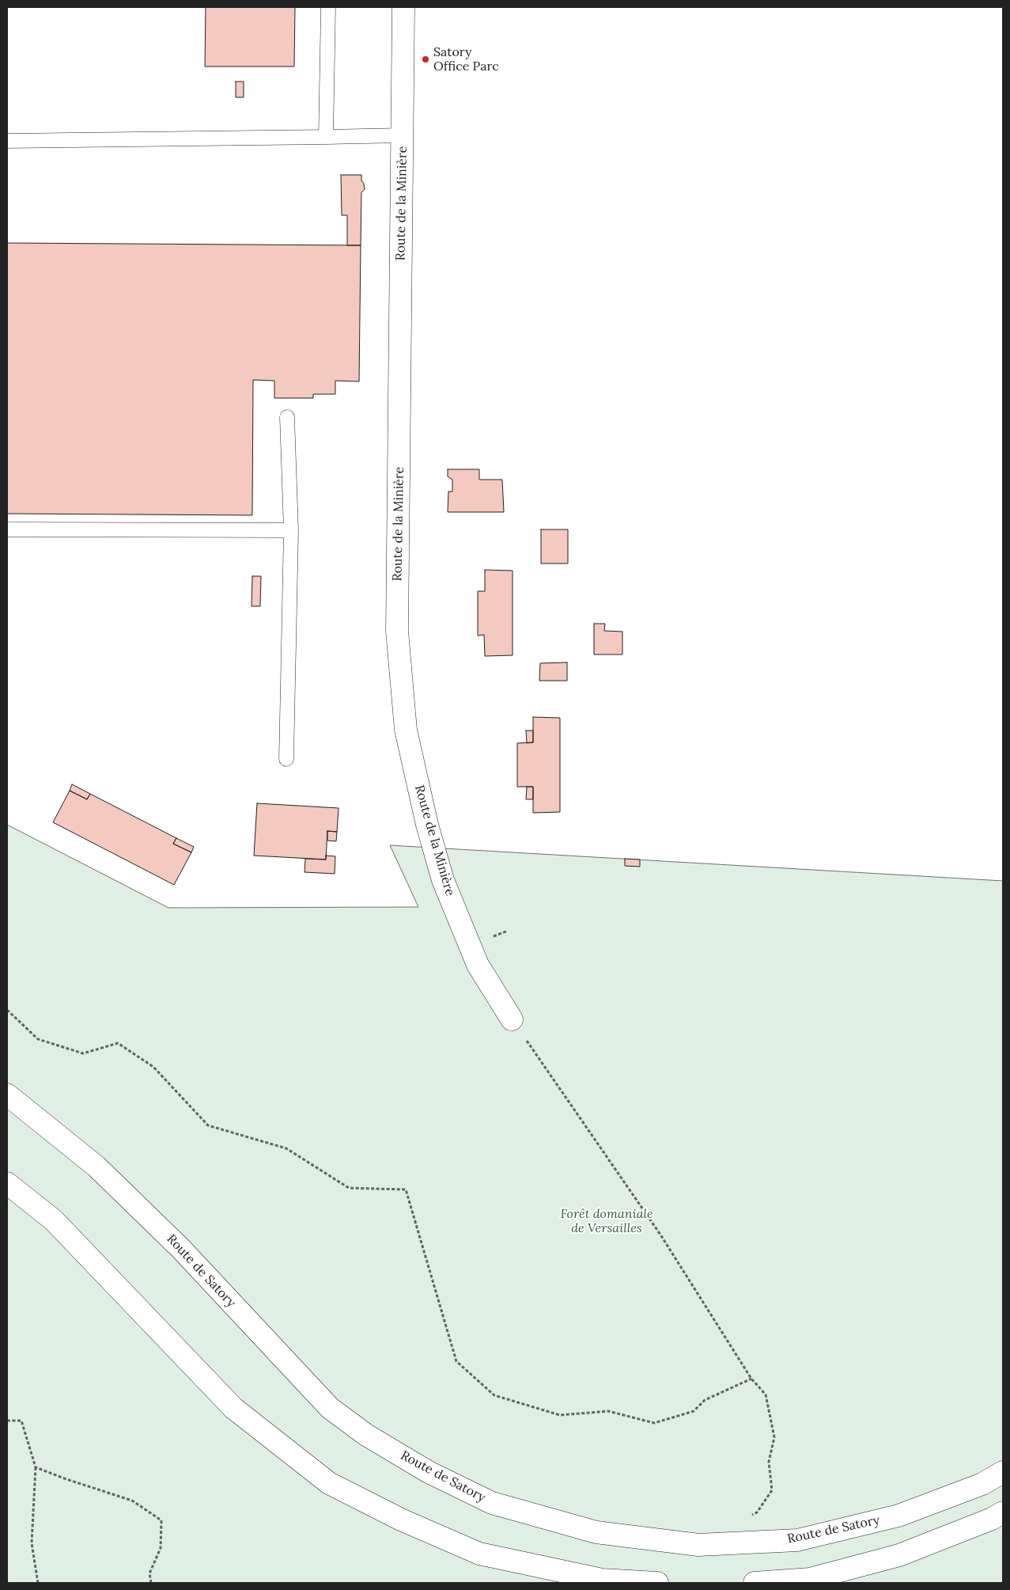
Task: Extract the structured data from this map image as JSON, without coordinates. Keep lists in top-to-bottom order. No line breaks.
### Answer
{"streets":{"main road":["Route de la Minière","Route de Satory"]},"parks":["Forêt domaniale de Versailles"],"places":["Satory Office Parc"]}
